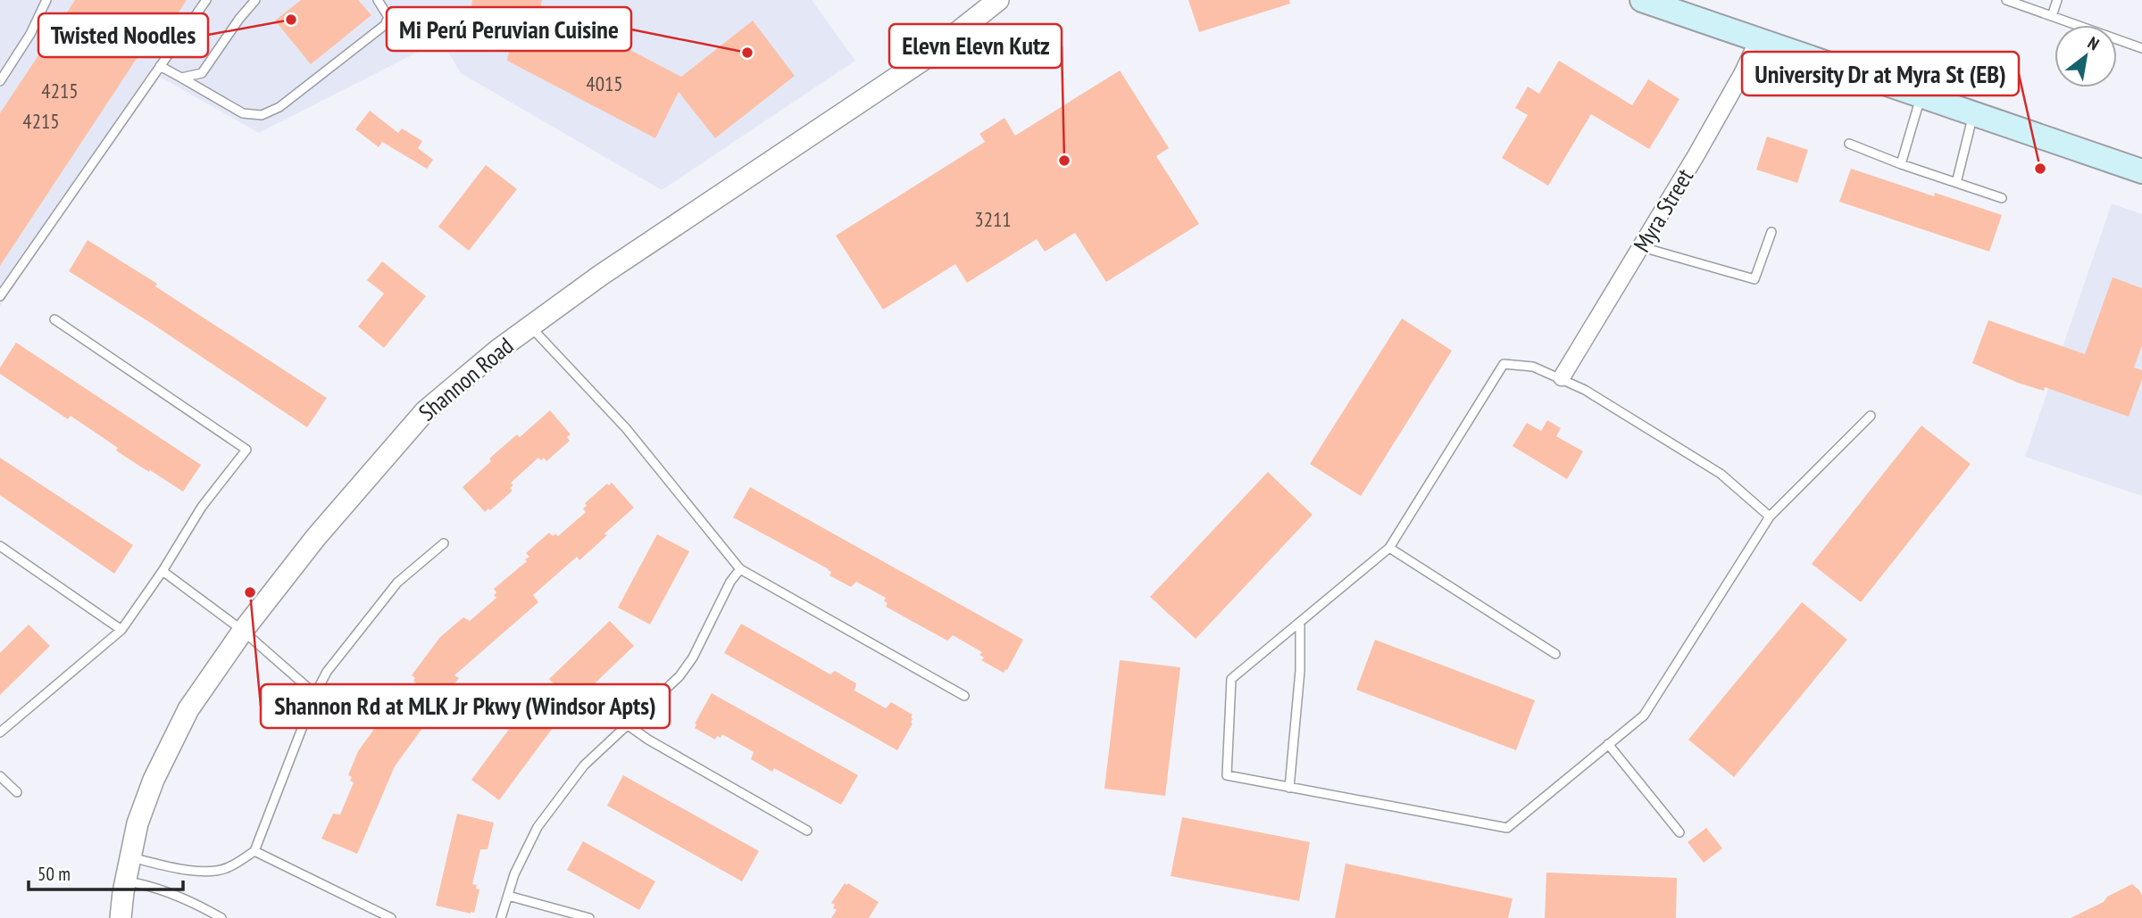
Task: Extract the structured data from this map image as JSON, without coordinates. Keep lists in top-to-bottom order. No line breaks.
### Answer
{"streets":{"street":["Myra Street","Shannon Road"]},"places":["Twisted Noodles","Mi Perú Peruvian Cuisine","Elevn Elevn Kutz","University Dr at Myra St (EB)","Shannon Rd at MLK Jr Pkwy (Windsor Apts)"],"house_numbers":["4015","4215","4215","3211"],"scale_bar":"50 m","north":"top right"}
